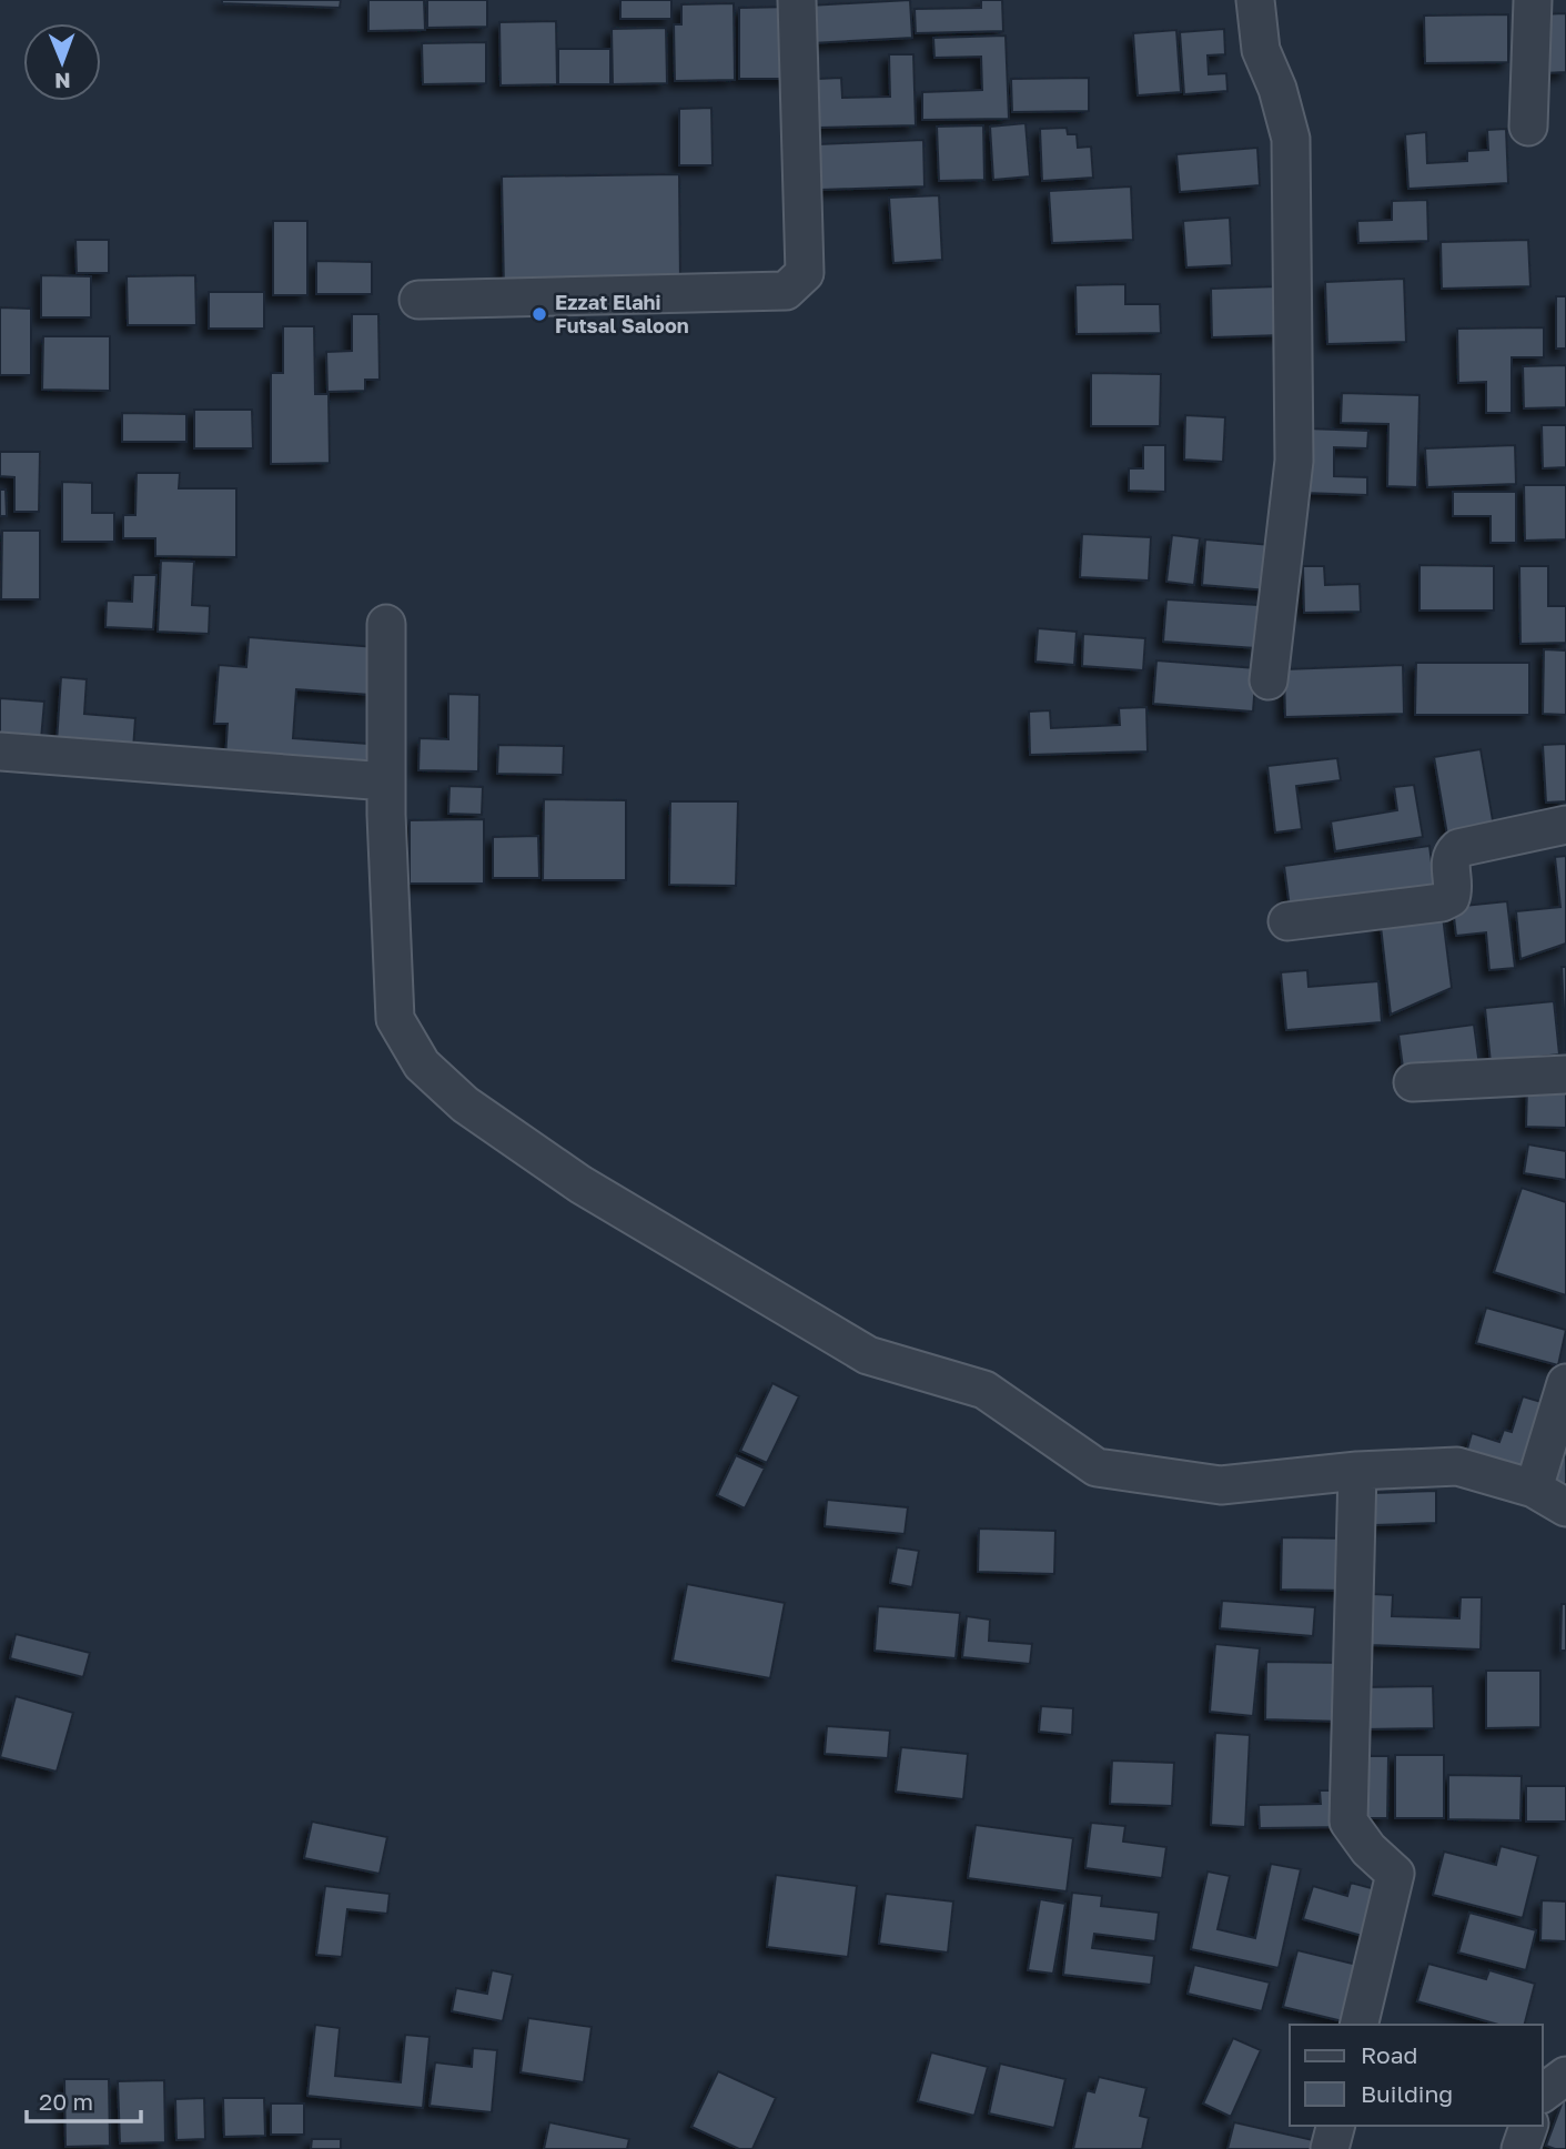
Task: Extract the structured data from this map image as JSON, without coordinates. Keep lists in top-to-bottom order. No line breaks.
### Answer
{"places":["Ezzat Elahi Futsal Saloon"],"legend":["Road","Building"],"scale_bar":"20 m","north":"bottom"}
